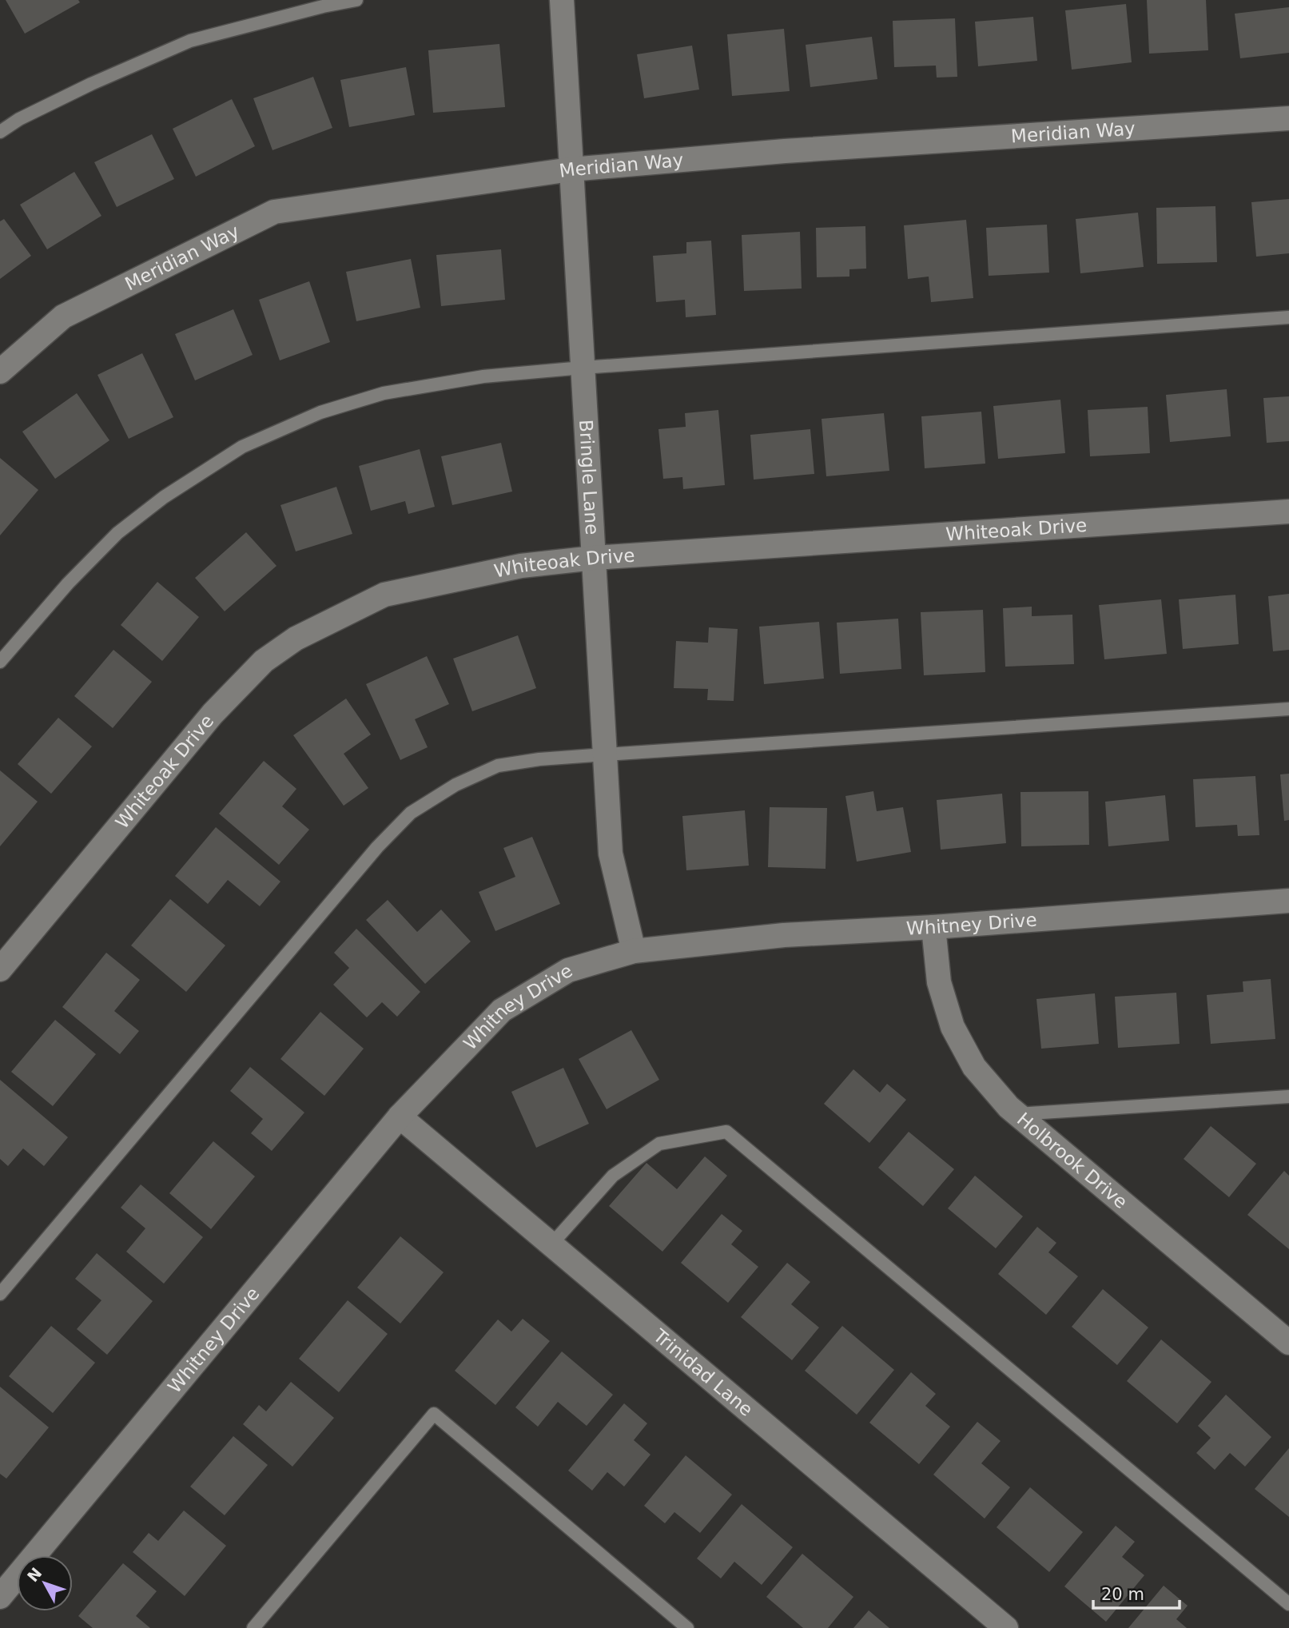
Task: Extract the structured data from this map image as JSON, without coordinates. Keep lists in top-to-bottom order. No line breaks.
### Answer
{"streets":{"street":["Meridian Way","Bringle Lane","Whiteoak Drive","Whitney Drive","Holbrook Drive","Trinidad Lane"]},"crossings":[["Meridian Way","Bringle Lane"],["Bringle Lane","Whiteoak Drive"],["Bringle Lane","Whitney Drive"],["Whitney Drive","Holbrook Drive"],["Whitney Drive","Trinidad Lane"]],"scale_bar":"20 m","north":"top left"}
